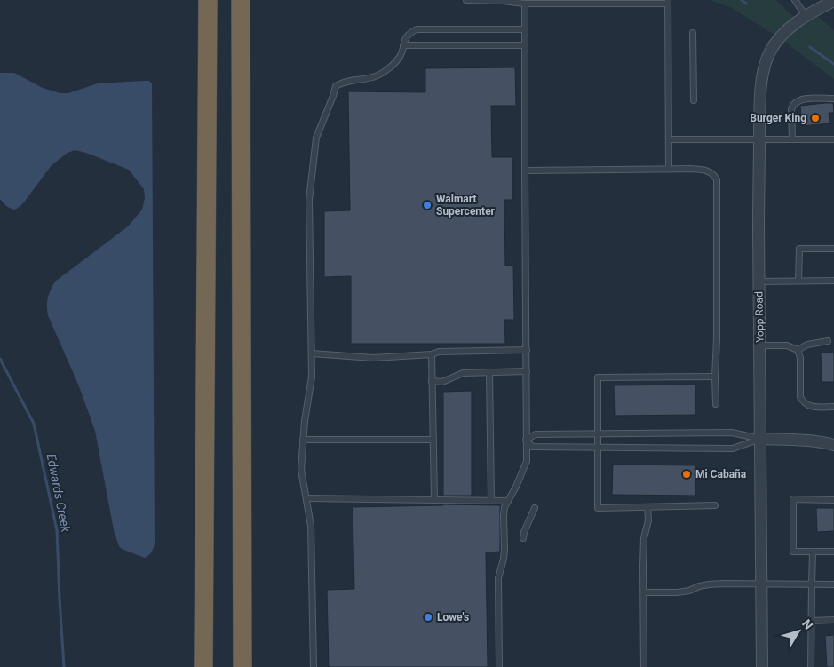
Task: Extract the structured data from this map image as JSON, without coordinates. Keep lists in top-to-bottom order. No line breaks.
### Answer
{"streets":{"street":["Yopp Road"]},"water":["Edwards Creek"],"places":["Burger King","Walmart Supercenter","Mi Cabaña","Lowe's"],"north":"top right"}
